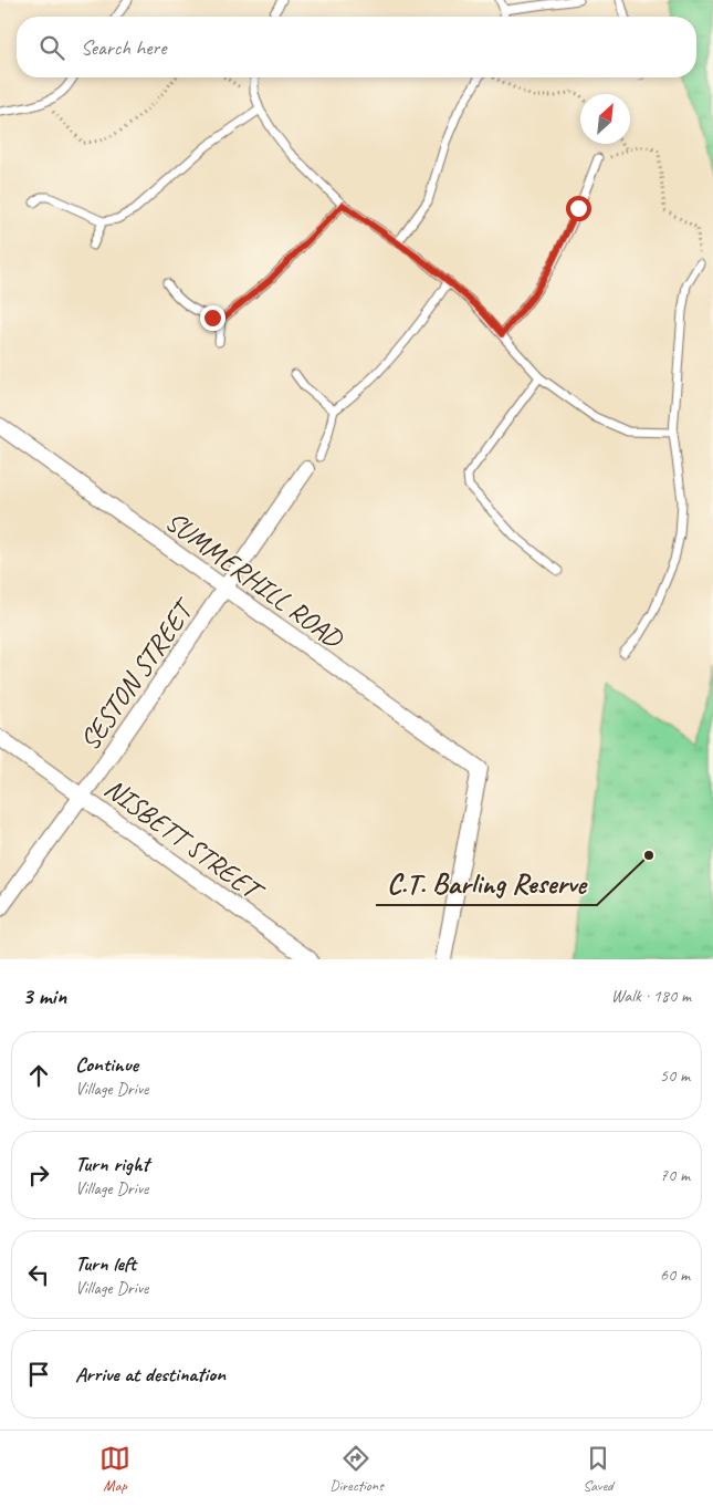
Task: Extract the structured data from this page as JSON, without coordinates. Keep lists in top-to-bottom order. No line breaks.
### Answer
{"streets":{"street":["SUMMERHILL ROAD","SESTON STREET","NISBETT STREET"]},"crossings":[["SUMMERHILL ROAD","SESTON STREET"],["SESTON STREET","NISBETT STREET"]],"places":["C.T. Barling Reserve"],"north":"top right","page":{"search":"Search here","heading":["3 min","Walk · 180 m"],"list":[["Continue","Village Drive","50 m"],["Turn right","Village Drive","70 m"],["Turn left","Village Drive","60 m"],"Arrive at destination"],"nav":["Map","Directions","Saved"]}}
